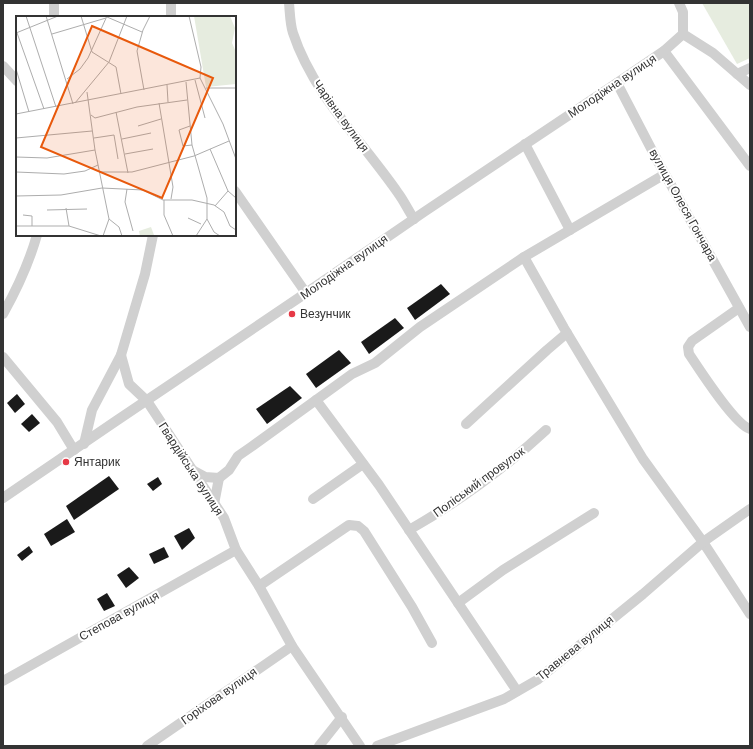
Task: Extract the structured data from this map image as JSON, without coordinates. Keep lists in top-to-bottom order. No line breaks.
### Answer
{"streets":{"street":["Молодіжна вулиця","Чарівна вулиця","вулиця Олеся Гончара","Гвардійська вулиця","Поліський провулок","Степова вулиця","Травнева вулиця","Горіхова вулиця"]},"crossings":[["Молодіжна вулиця","Чарівна вулиця"],["Молодіжна вулиця","вулиця Олеся Гончара"],["Молодіжна вулиця","Гвардійська вулиця"],["Гвардійська вулиця","Степова вулиця"],["Гвардійська вулиця","Горіхова вулиця"]],"places":["Везунчик","Янтарик"]}
